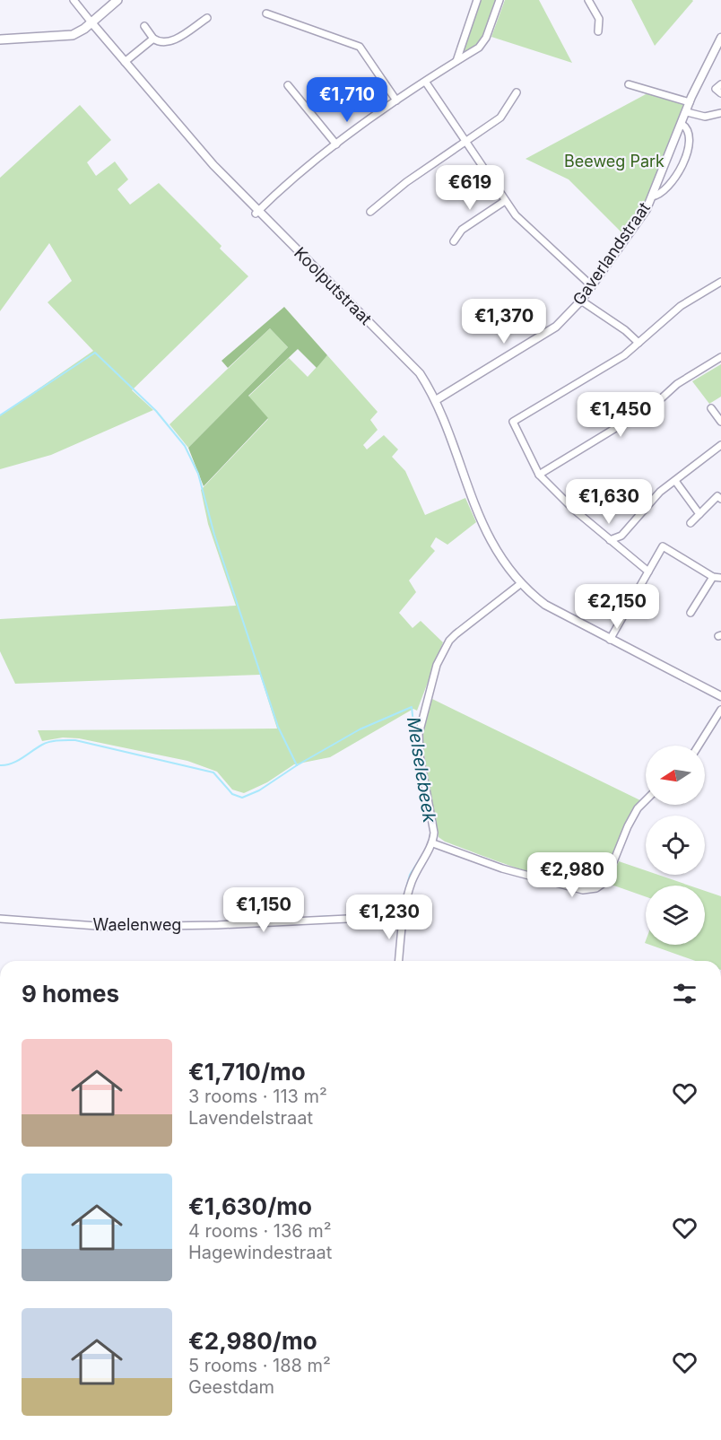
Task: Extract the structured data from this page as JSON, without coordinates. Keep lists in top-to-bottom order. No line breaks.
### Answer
{"streets":{"street":["Gaverlandstraat","Koolputstraat","Waelenweg"]},"crossings":[["Gaverlandstraat","Koolputstraat"]],"water":["Melselebeek"],"parks":["Beeweg Park"],"north":"left","page":{"price":["€1,710","€619","€1,370","€1,450","€1,630","€2,150","€2,980","€1,150","€1,230"],"heading":"9 homes","list":[{"name":"€1,710/mo","note":"3 rooms · 113 m² · Lavendelstraat"},{"name":"€1,630/mo","note":"4 rooms · 136 m² · Hagewindestraat"},{"name":"€2,980/mo","note":"5 rooms · 188 m² · Geestdam"}]}}
